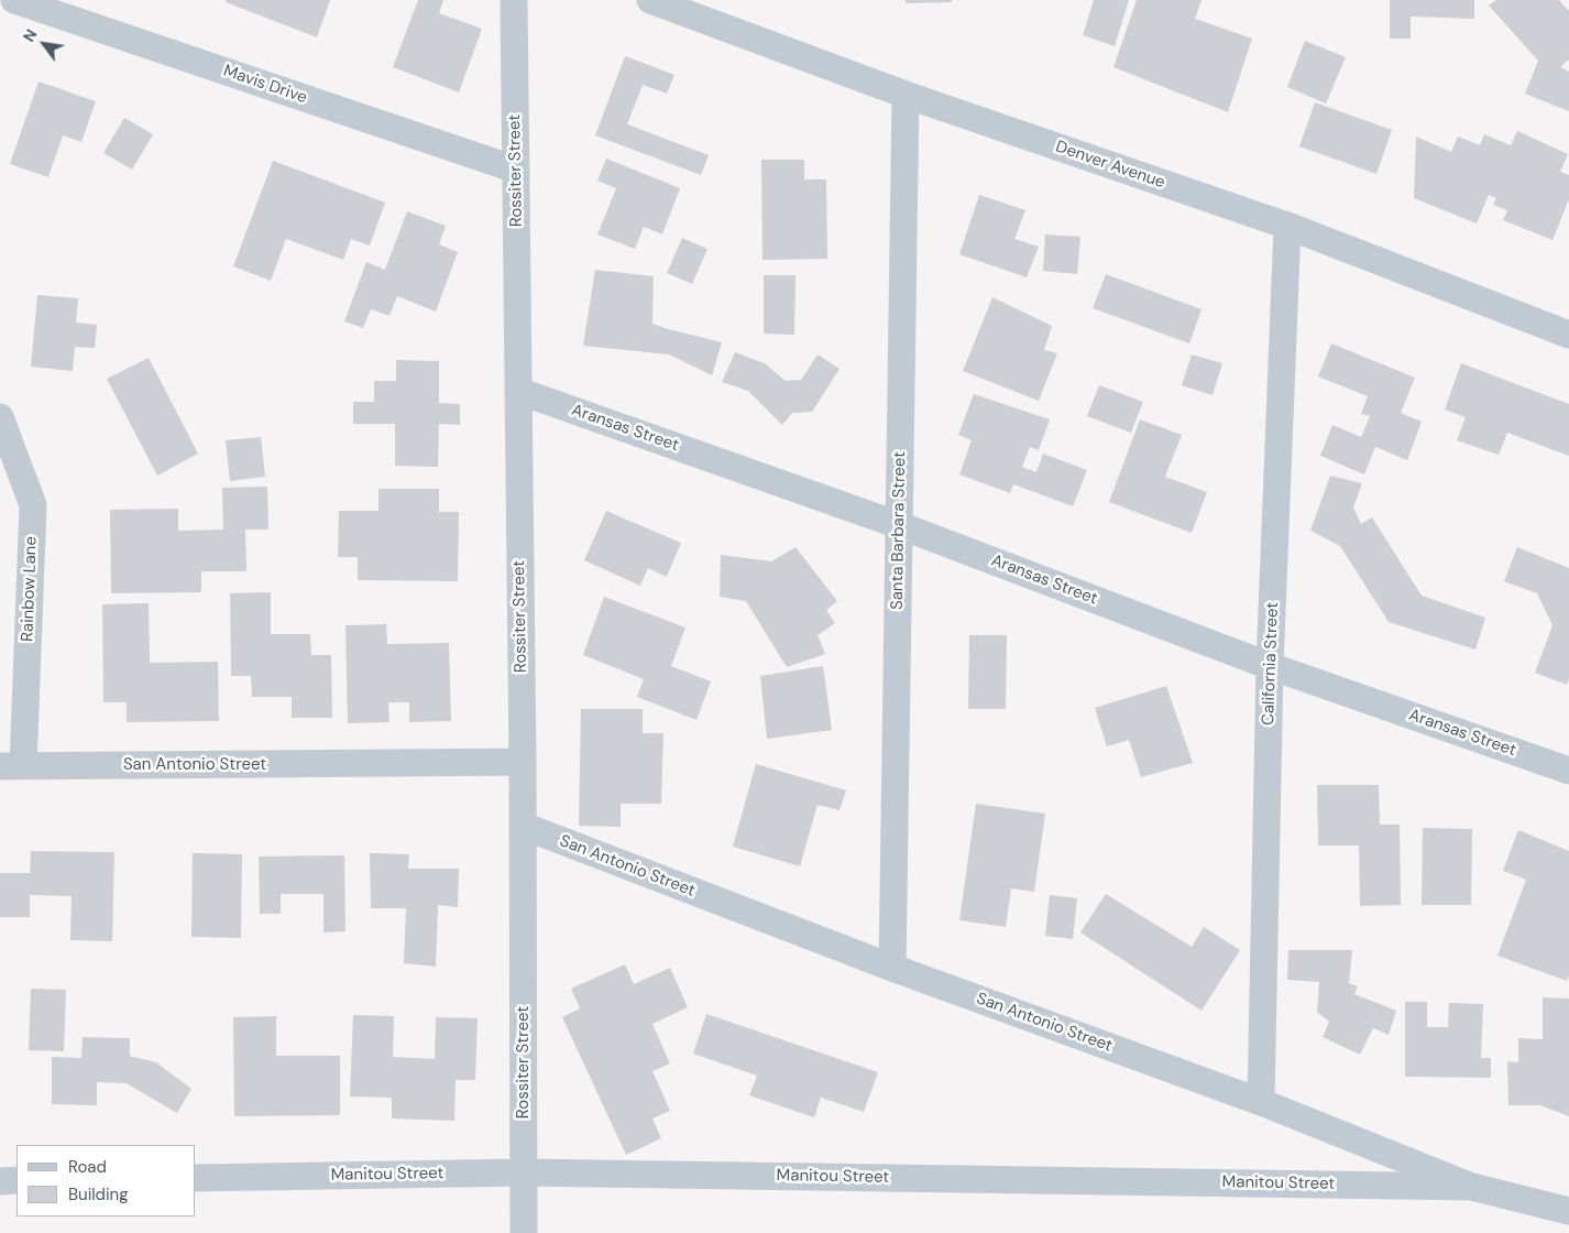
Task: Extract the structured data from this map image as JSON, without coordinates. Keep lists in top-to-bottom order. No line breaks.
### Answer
{"streets":{"street":["Mavis Drive","Denver Avenue","Rossiter Street","Aransas Street","Santa Barbara Street","Rainbow Lane","California Street","San Antonio Street","Manitou Street"]},"crossings":[["Mavis Drive","Rossiter Street"],["Denver Avenue","Santa Barbara Street"],["Denver Avenue","California Street"],["Rossiter Street","Aransas Street"],["Rossiter Street","San Antonio Street"],["Rossiter Street","Manitou Street"],["Aransas Street","Santa Barbara Street"],["Aransas Street","California Street"],["Santa Barbara Street","San Antonio Street"],["Rainbow Lane","San Antonio Street"],["California Street","San Antonio Street"],["San Antonio Street","Manitou Street"]],"legend":["Road","Building"],"north":"top left"}
